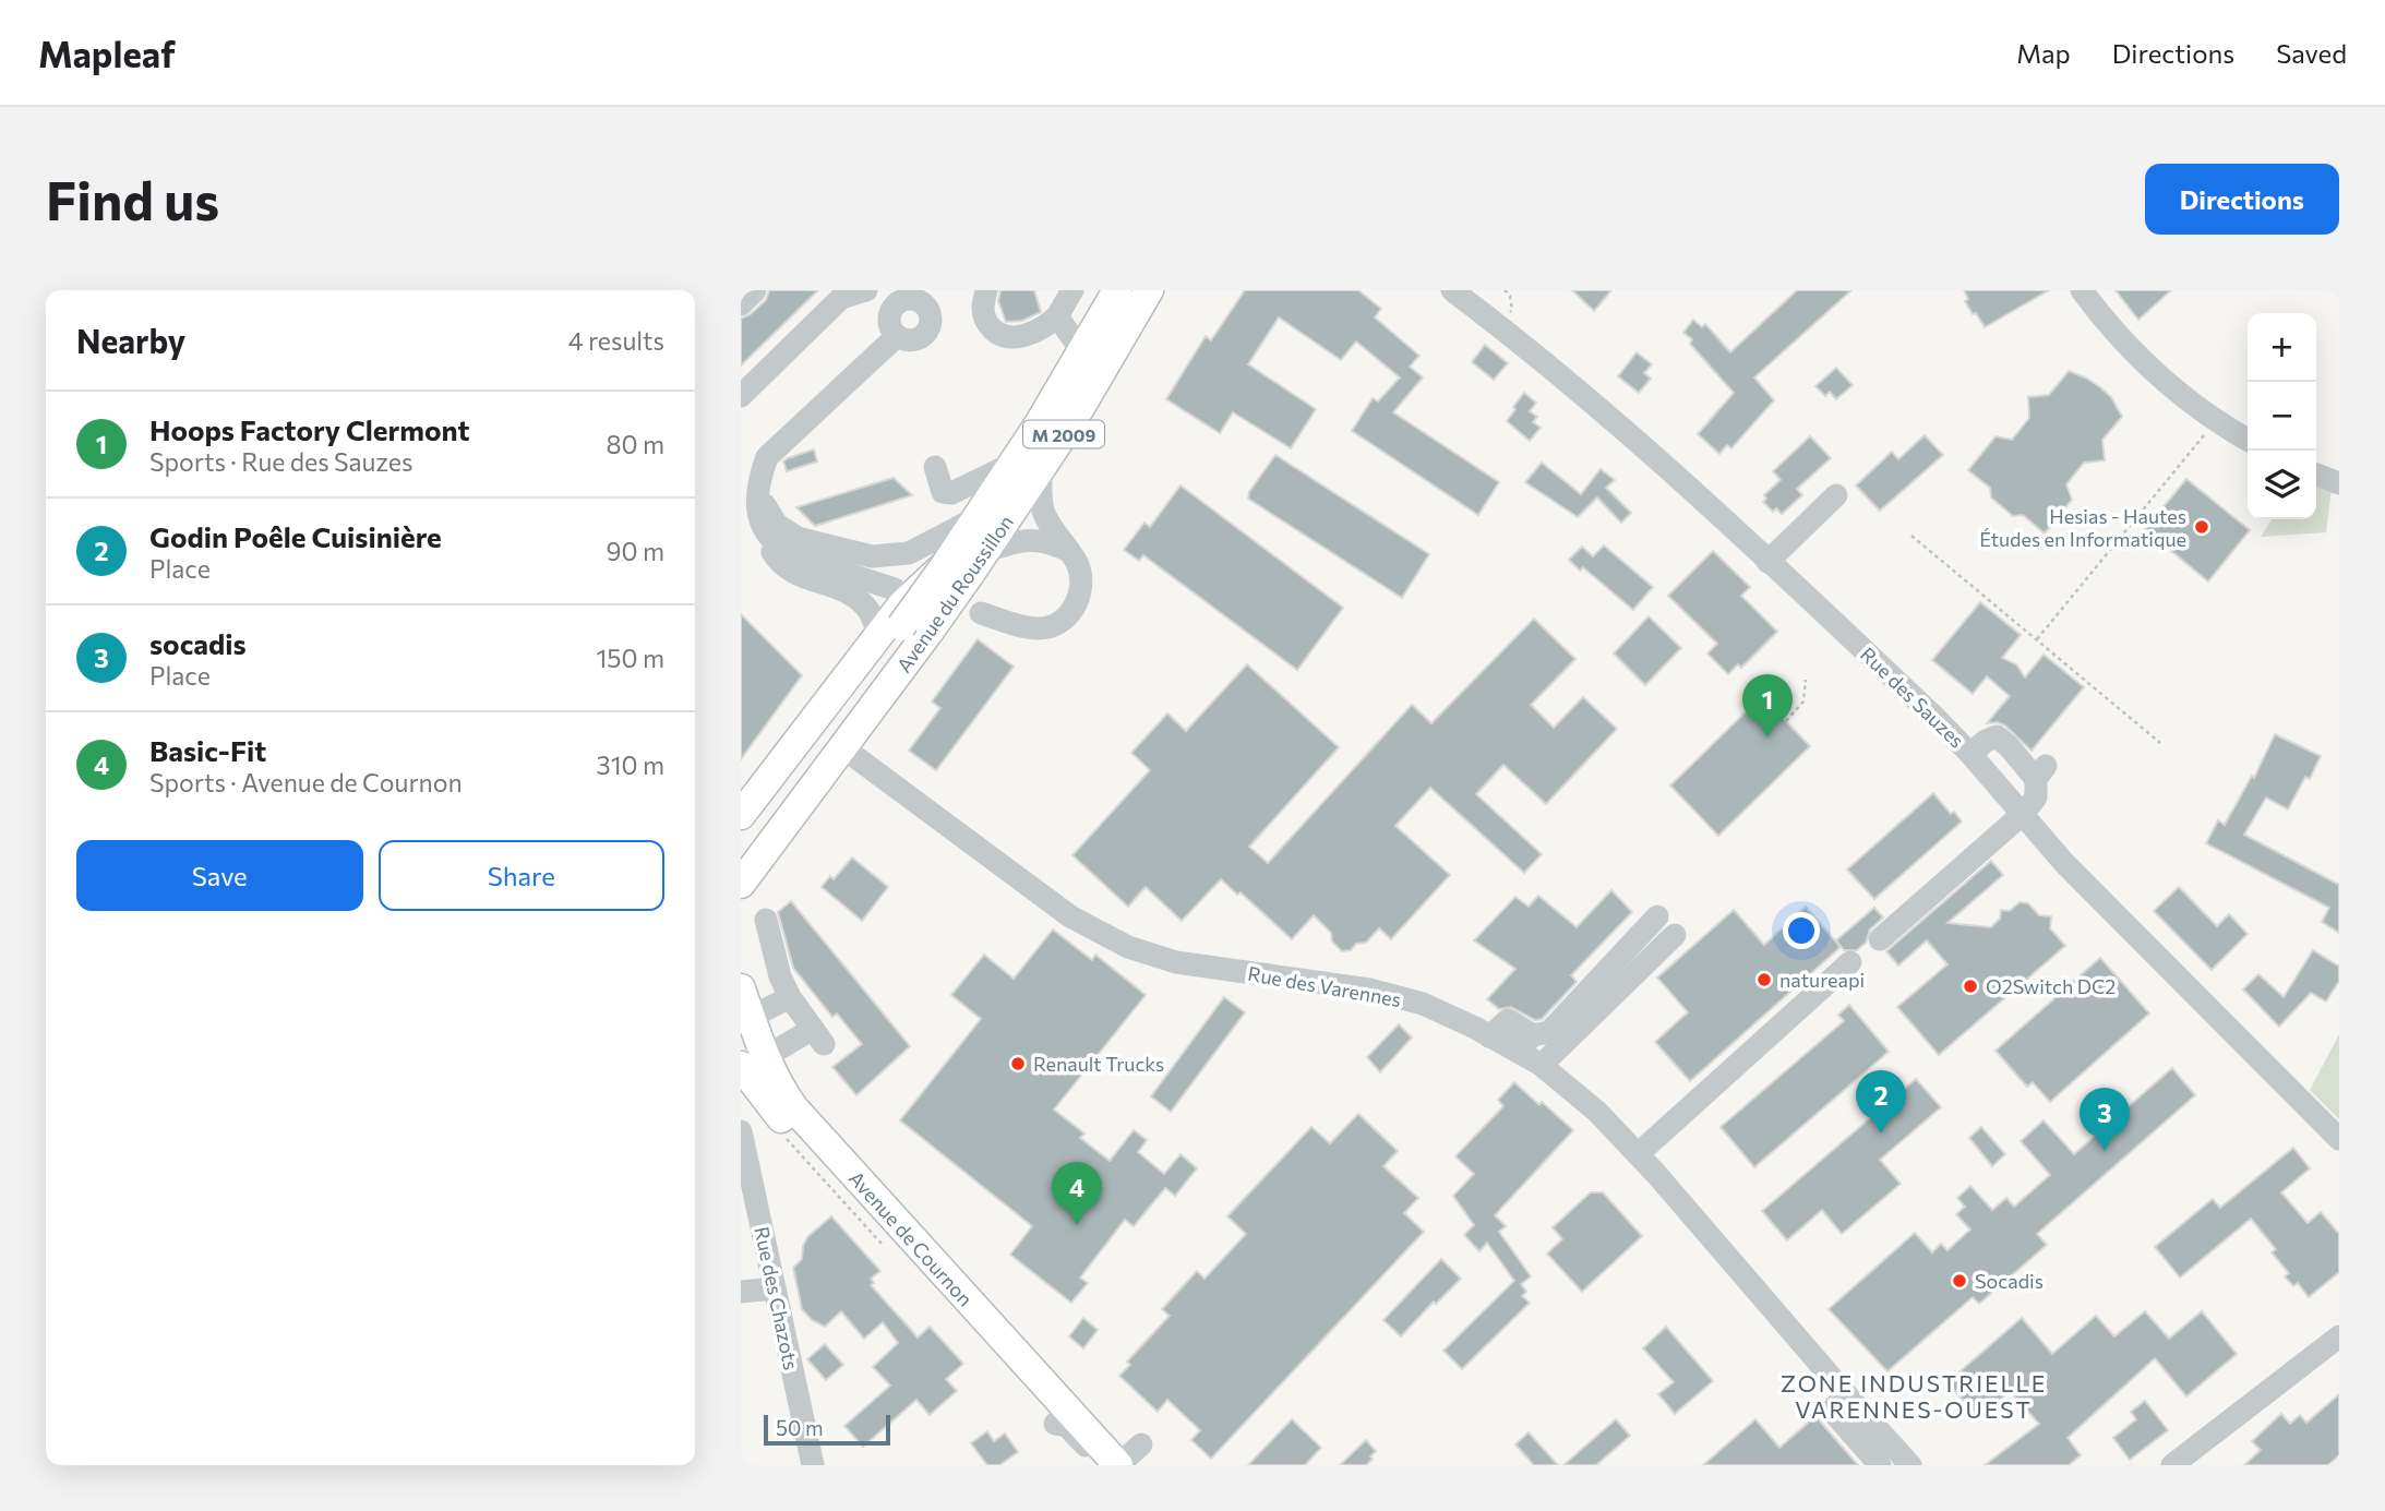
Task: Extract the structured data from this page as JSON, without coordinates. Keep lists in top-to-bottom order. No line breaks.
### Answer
{"streets":{"main road":["M 2009","Avenue du Roussillon","Avenue de Cournon"],"street":["Rue des Sauzes","Rue des Varennes","Rue des Chazots"]},"crossings":[["Avenue du Roussillon","Rue des Varennes"]],"districts":["ZONE INDUSTRIELLE VARENNES-OUEST"],"places":["Hesias - Hautes Études en Informatique","natureapi","O2Switch DC2","Renault Trucks","Socadis"],"scale_bar":"50 m","page":{"header":"Mapleaf","nav":["Map","Directions","Saved"],"buttons":["Directions",["Save","Share"]],"title":"Find us","heading":["Nearby","4 results"],"map_buttons":["+","−"],"list":[{"mark":"1","name":"Hoops Factory Clermont","note":"Sports · Rue des Sauzes","value":"80 m"},{"mark":"2","name":"Godin Poêle Cuisinière","note":"Place","value":"90 m"},{"mark":"3","name":"socadis","note":"Place","value":"150 m"},{"mark":"4","name":"Basic-Fit","note":"Sports · Avenue de Cournon","value":"310 m"}],"pins":["1","2","3","4"],"scale":"50 m"}}
